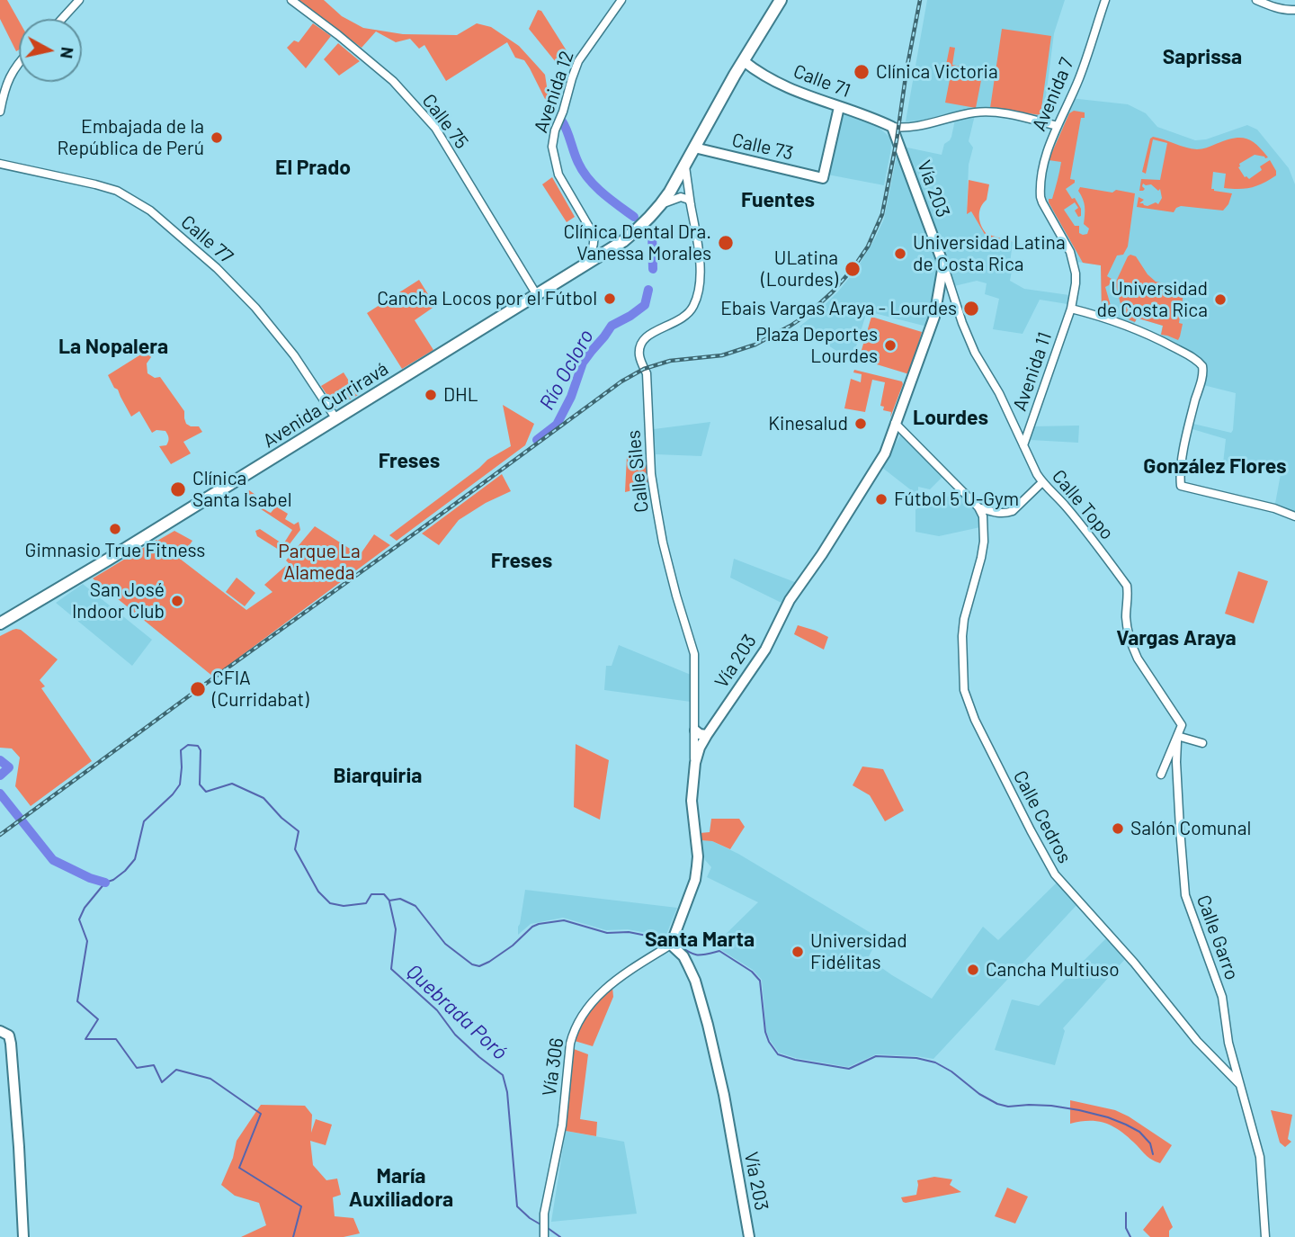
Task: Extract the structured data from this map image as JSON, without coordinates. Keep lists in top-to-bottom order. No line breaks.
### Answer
{"streets":{"highway":["Avenida Curriravá"],"main road":["Calle 71","Calle 73","Vía 203"],"street":["Avenida 12","Avenida 7","Calle 75","Calle 77","Avenida 11","Calle Siles","Calle Topo","Calle Cedros","Calle Garro","Vía 306"]},"crossings":[["Calle 71","Calle 73"],["Calle 71","Vía 203"],["Calle 71","Avenida Curriravá"],["Avenida 12","Avenida Curriravá"],["Avenida 7","Avenida 11"],["Calle 75","Avenida Curriravá"],["Calle 73","Avenida Curriravá"],["Vía 203","Calle Siles"],["Vía 203","Calle Topo"],["Vía 203","Vía 306"],["Calle 77","Avenida Curriravá"],["Avenida 11","Calle Topo"],["Avenida Curriravá","Calle Siles"],["Calle Topo","Calle Garro"],["Calle Cedros","Calle Garro"]],"districts":["Saprissa","El Prado","Fuentes","La Nopalera","Lourdes","Freses","González Flores","Freses","Vargas Araya","Biarquiria","Santa Marta","María Auxiliadora"],"water":["Río Ocloro","Quebrada Poró"],"parks":["Parque La Alameda"],"places":["Clínica Victoria","Embajada de la República de Perú","Clínica Dental Dra. Vanessa Morales","Universidad Latina de Costa Rica","ULatina (Lourdes)","Cancha Locos por el Fútbol","Universidad de Costa Rica","Ebais Vargas Araya - Lourdes","Plaza Deportes Lourdes","DHL","Kinesalud","Clínica Santa Isabel","Fútbol 5 U-Gym","Gimnasio True Fitness","San José Indoor Club","CFIA (Curridabat)","Salón Comunal","Universidad Fidélitas","Cancha Multiuso"],"north":"right"}
